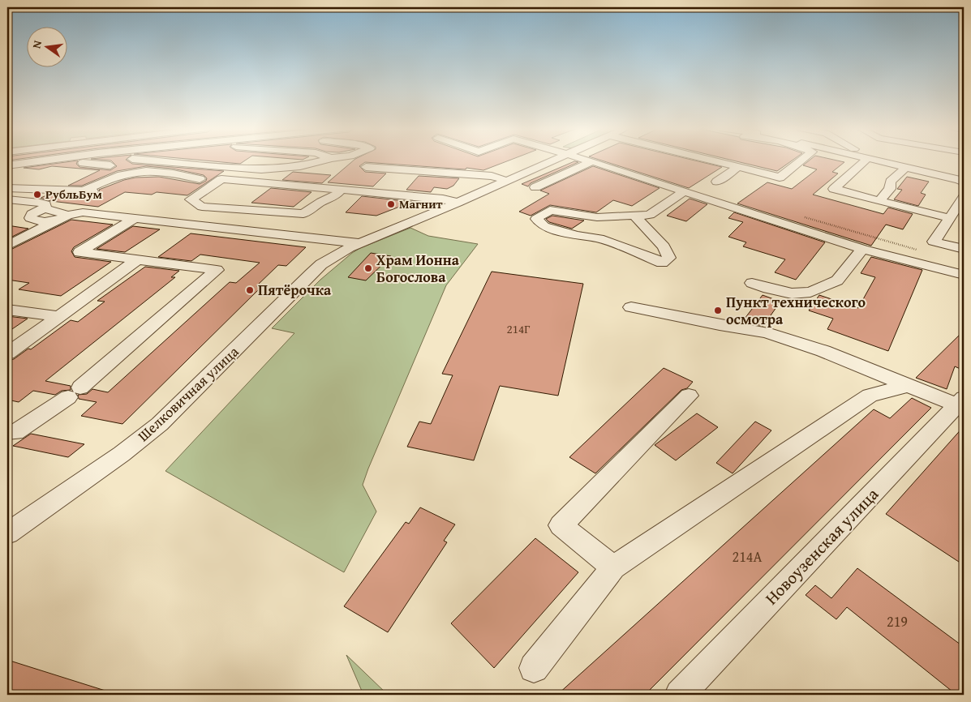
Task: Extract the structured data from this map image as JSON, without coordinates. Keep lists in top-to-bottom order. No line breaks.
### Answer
{"streets":{"street":["Шелковичная улица","Новоузенская улица"]},"places":["РубльБум","Магнит","Храм Ионна Богослова","Пятёрочка","Пункт технического осмотра"],"house_numbers":["214Г","214А","219"],"north":"left"}
